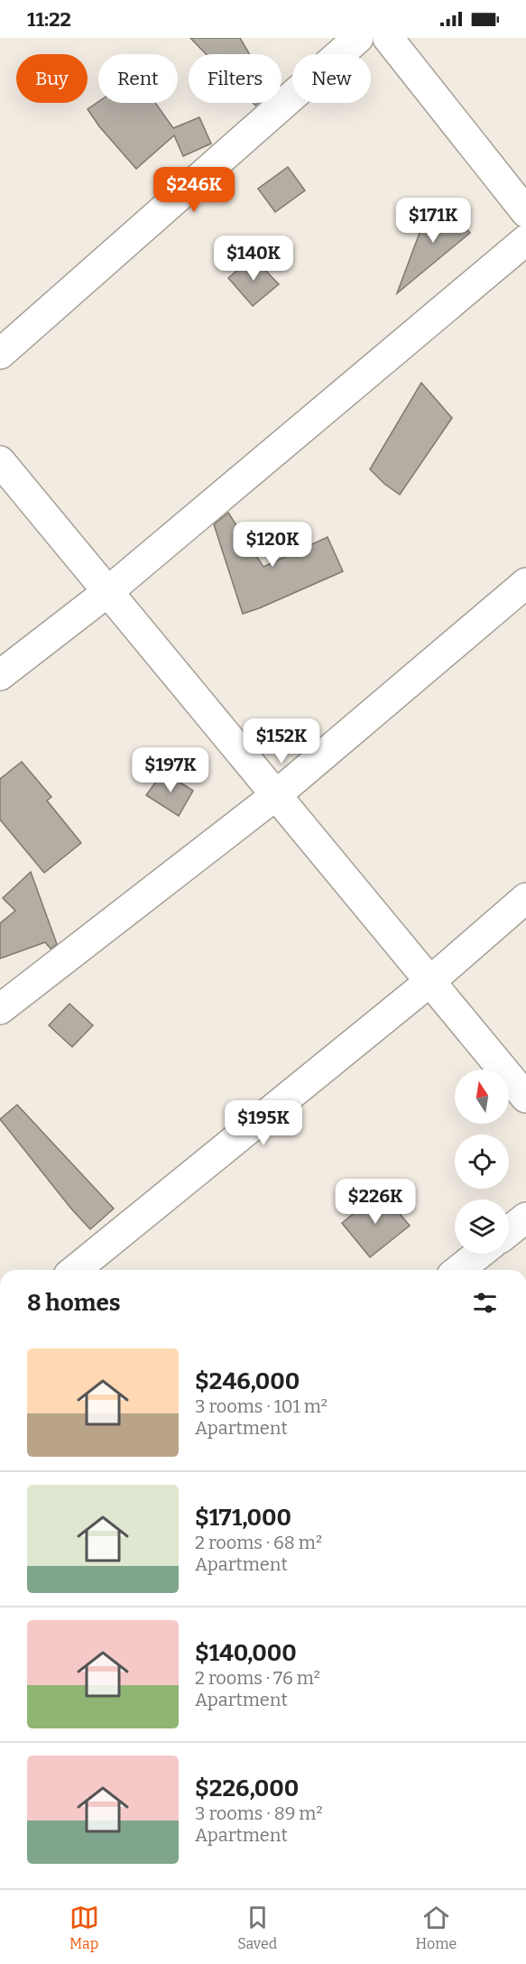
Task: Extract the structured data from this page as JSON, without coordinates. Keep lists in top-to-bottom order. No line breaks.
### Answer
{"north":"top","page":{"status":"11:22","chip":["Buy","Rent","Filters","New"],"price":["$246K","$171K","$140K","$120K","$152K","$197K","$195K","$226K"],"heading":"8 homes","list":[{"name":"$246,000","note":"3 rooms · 101 m² · Apartment"},{"name":"$171,000","note":"2 rooms · 68 m² · Apartment"},{"name":"$140,000","note":"2 rooms · 76 m² · Apartment"},{"name":"$226,000","note":"3 rooms · 89 m² · Apartment"}],"tabs":["Map","Saved","Home"]}}
